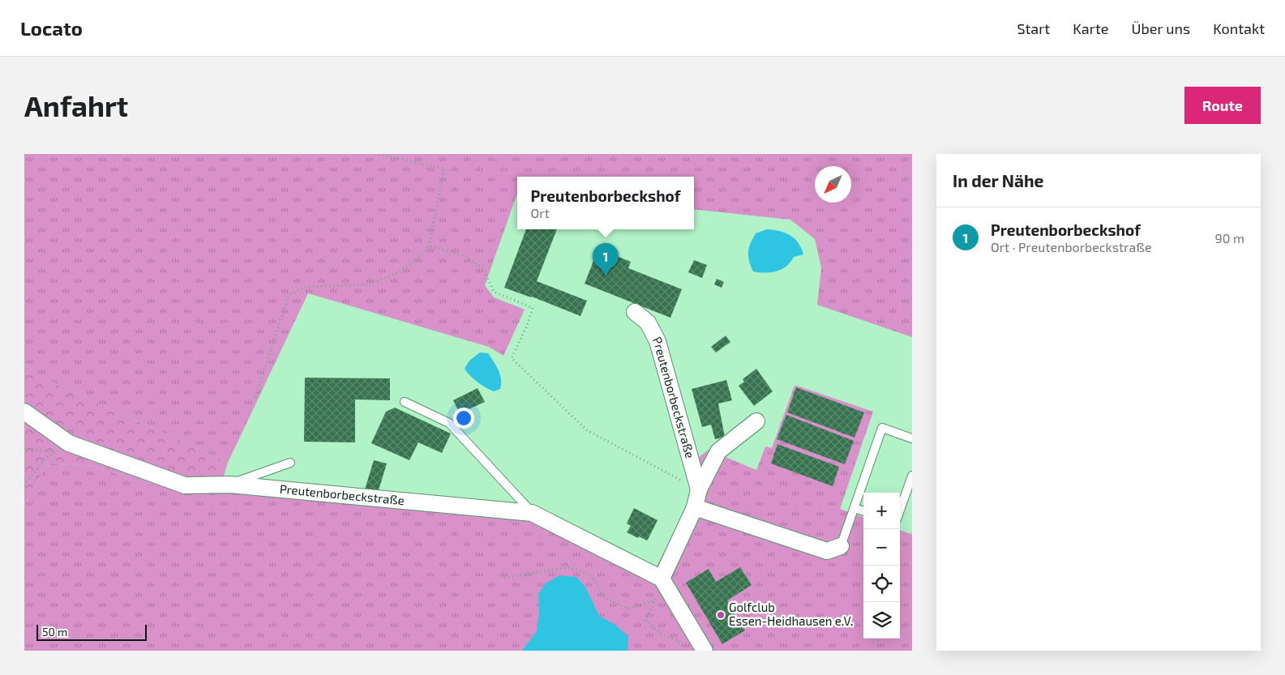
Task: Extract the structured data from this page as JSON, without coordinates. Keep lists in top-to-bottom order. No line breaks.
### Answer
{"streets":{"street":["Preutenborbeckstraße"]},"places":["Golfclub Essen-Heidhausen e.V."],"scale_bar":"50 m","north":"bottom left","page":{"header":"Locato","nav":["Start","Karte","Über uns","Kontakt"],"buttons":"Route","title":"Anfahrt","heading":"In der Nähe","popup":["Preutenborbeckshof","Ort"],"list":[{"mark":"1","name":"Preutenborbeckshof","note":"Ort · Preutenborbeckstraße","value":"90 m"}],"pins":"1","map_buttons":["+","−"],"scale":"50 m"}}
